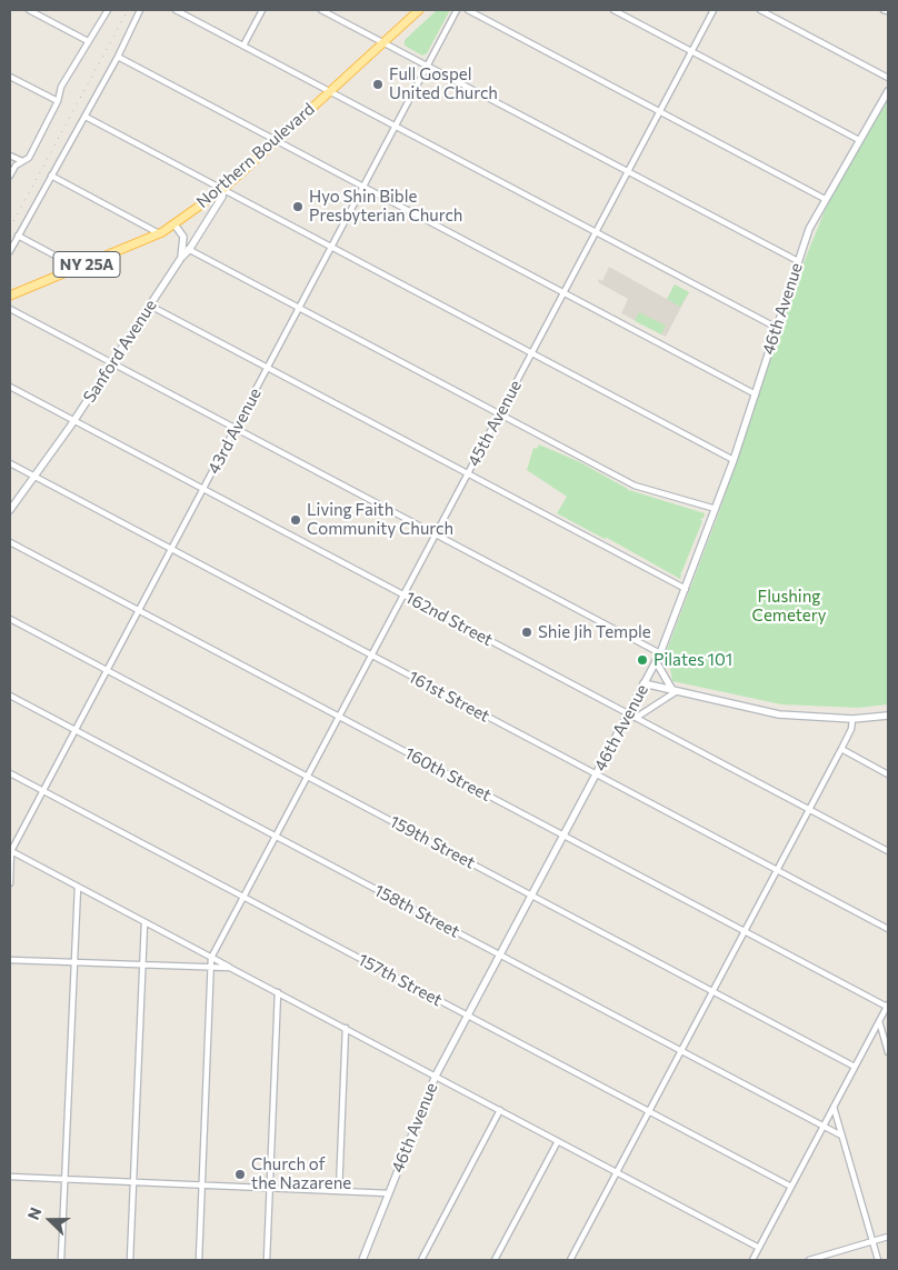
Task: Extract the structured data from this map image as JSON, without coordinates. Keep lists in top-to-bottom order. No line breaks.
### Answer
{"streets":{"main road":["Northern Boulevard","NY 25A"],"street":["46th Avenue","Sanford Avenue","45th Avenue","43rd Avenue","162nd Street","161st Street","160th Street","159th Street","158th Street","157th Street"]},"crossings":[["Northern Boulevard","Sanford Avenue"],["46th Avenue","162nd Street"],["46th Avenue","161st Street"],["46th Avenue","160th Street"],["46th Avenue","159th Street"],["46th Avenue","158th Street"],["46th Avenue","157th Street"],["Sanford Avenue","162nd Street"],["Sanford Avenue","161st Street"],["45th Avenue","162nd Street"],["45th Avenue","161st Street"],["45th Avenue","160th Street"],["45th Avenue","159th Street"],["45th Avenue","158th Street"],["45th Avenue","157th Street"],["43rd Avenue","162nd Street"],["43rd Avenue","161st Street"],["43rd Avenue","160th Street"],["43rd Avenue","159th Street"],["43rd Avenue","158th Street"],["43rd Avenue","157th Street"]],"parks":["Flushing Cemetery"],"places":["Full Gospel United Church","Hyo Shin Bible Presbyterian Church","Living Faith Community Church","Shie Jih Temple","Pilates 101","Church of the Nazarene"],"north":"left"}
